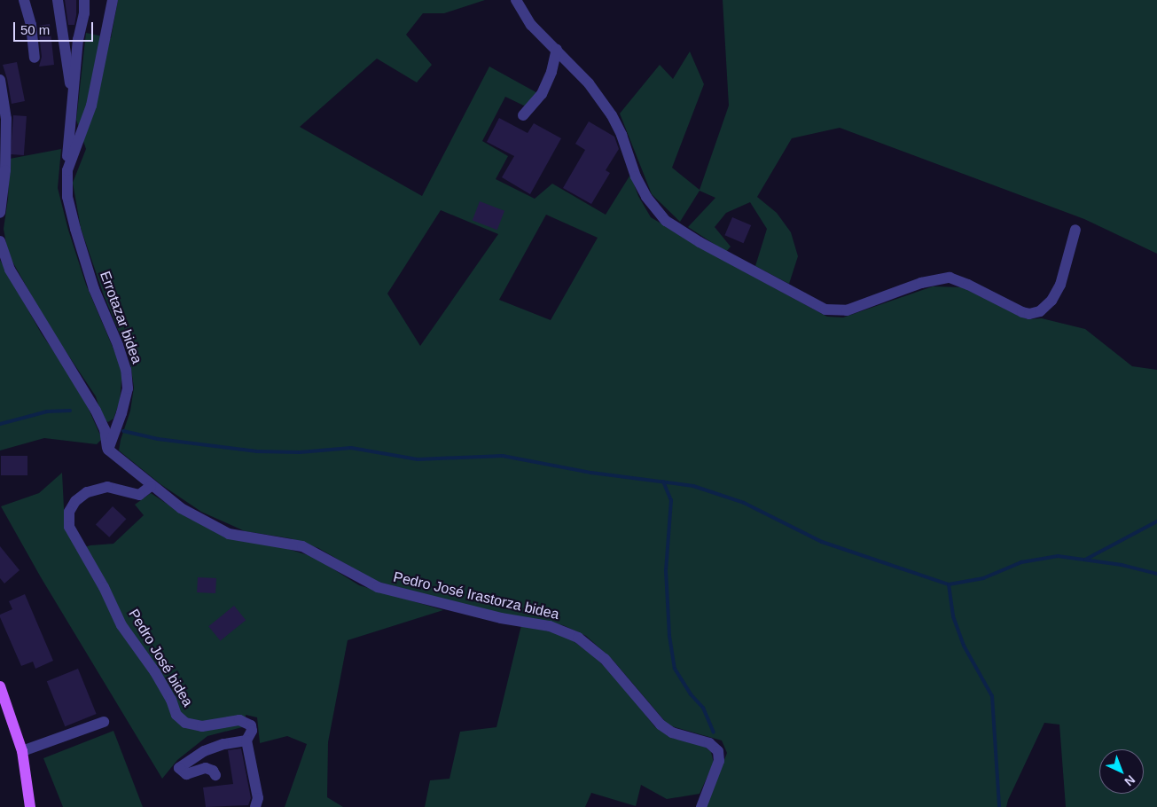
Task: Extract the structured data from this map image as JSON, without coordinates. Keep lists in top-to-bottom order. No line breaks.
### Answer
{"streets":{"street":["Errotazar bidea","Pedro José Irastorza bidea","Pedro José bidea"]},"crossings":[["Errotazar bidea","Pedro José Irastorza bidea"],["Pedro José Irastorza bidea","Pedro José bidea"]],"scale_bar":"50 m","north":"bottom right"}
